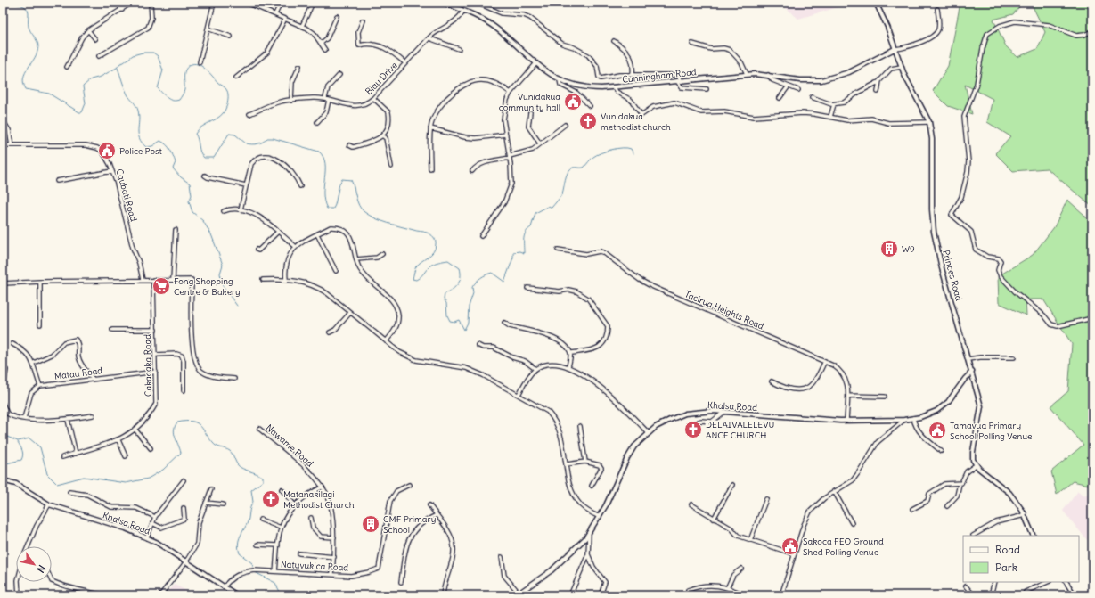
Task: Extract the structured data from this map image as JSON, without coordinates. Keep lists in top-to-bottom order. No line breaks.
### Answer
{"streets":{"main road":["Cunningham Road","Princes Road","Khalsa Road"],"street":["Biau Drive","Caubati Road","Tacirua Heights Road","Cakacaka Road","Matau Road","Nawame Road","Natuvukica Road"]},"crossings":[["Cunningham Road","Biau Drive"],["Cunningham Road","Princes Road"],["Princes Road","Khalsa Road"],["Tacirua Heights Road","Khalsa Road"],["Cakacaka Road","Matau Road"],["Khalsa Road","Natuvukica Road"],["Nawame Road","Natuvukica Road"]],"places":{"public building":["Vunidakua community hall","Police Post","Tamavua Primary School Polling Venue","Sakoca FEO Ground Shed Polling Venue"],"church":["Vunidakua methodist church","DELAIVALELEVU ANCF CHURCH","Matanakilagi Methodist Church"],"building":["W9","CMF Primary School"],"supermarket":["Fong Shopping Centre & Bakery"]},"legend":["Road","Park"],"north":"bottom right"}
